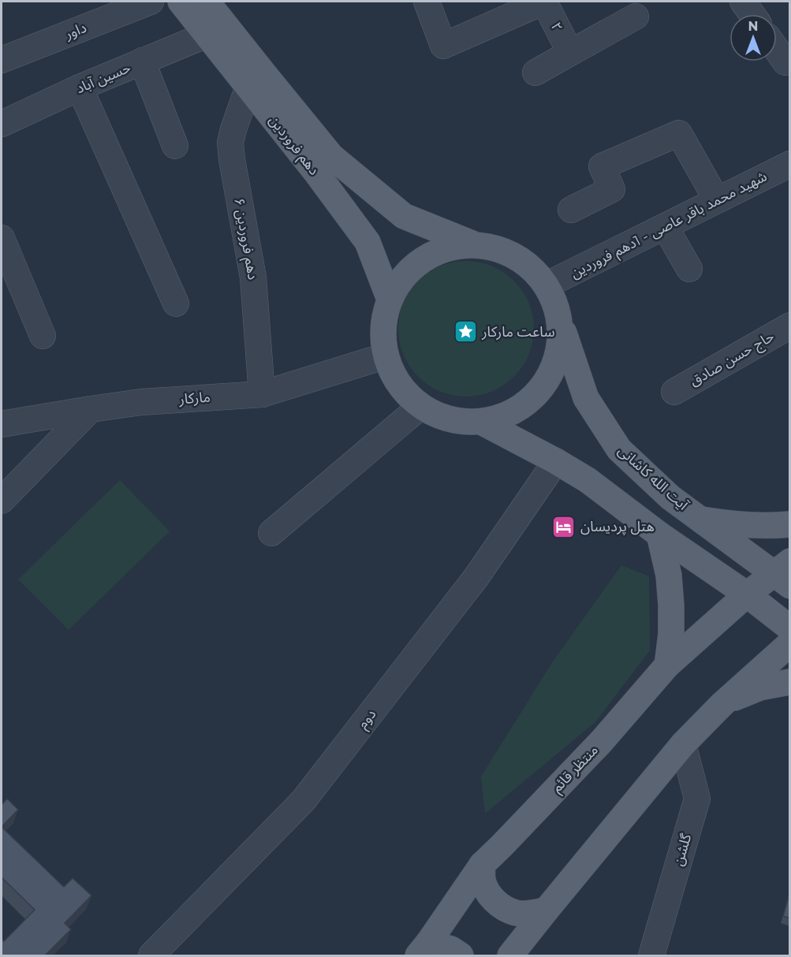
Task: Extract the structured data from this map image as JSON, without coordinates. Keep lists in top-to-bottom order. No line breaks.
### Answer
{"streets":{"main road":["دهم فروردین","آیت الله کاشانی","منتظر قائم"],"street":["۲","داور","حسین آباد","شهید محمد باقر عاصی - 1دهم فروردین","دهم فروردین ۶","حاج حسن صادق","مارکار","دوم","گلشن"]},"crossings":[["حسین آباد","دهم فروردین"],["دهم فروردین","دهم فروردین ۶"],["شهید محمد باقر عاصی - 1دهم فروردین","آیت الله کاشانی"],["دهم فروردین ۶","مارکار"],["آیت الله کاشانی","منتظر قائم"]],"places":{"place":["ساعت مارکار"],"hotel":["هتل پردیسان"]},"north":"top"}
